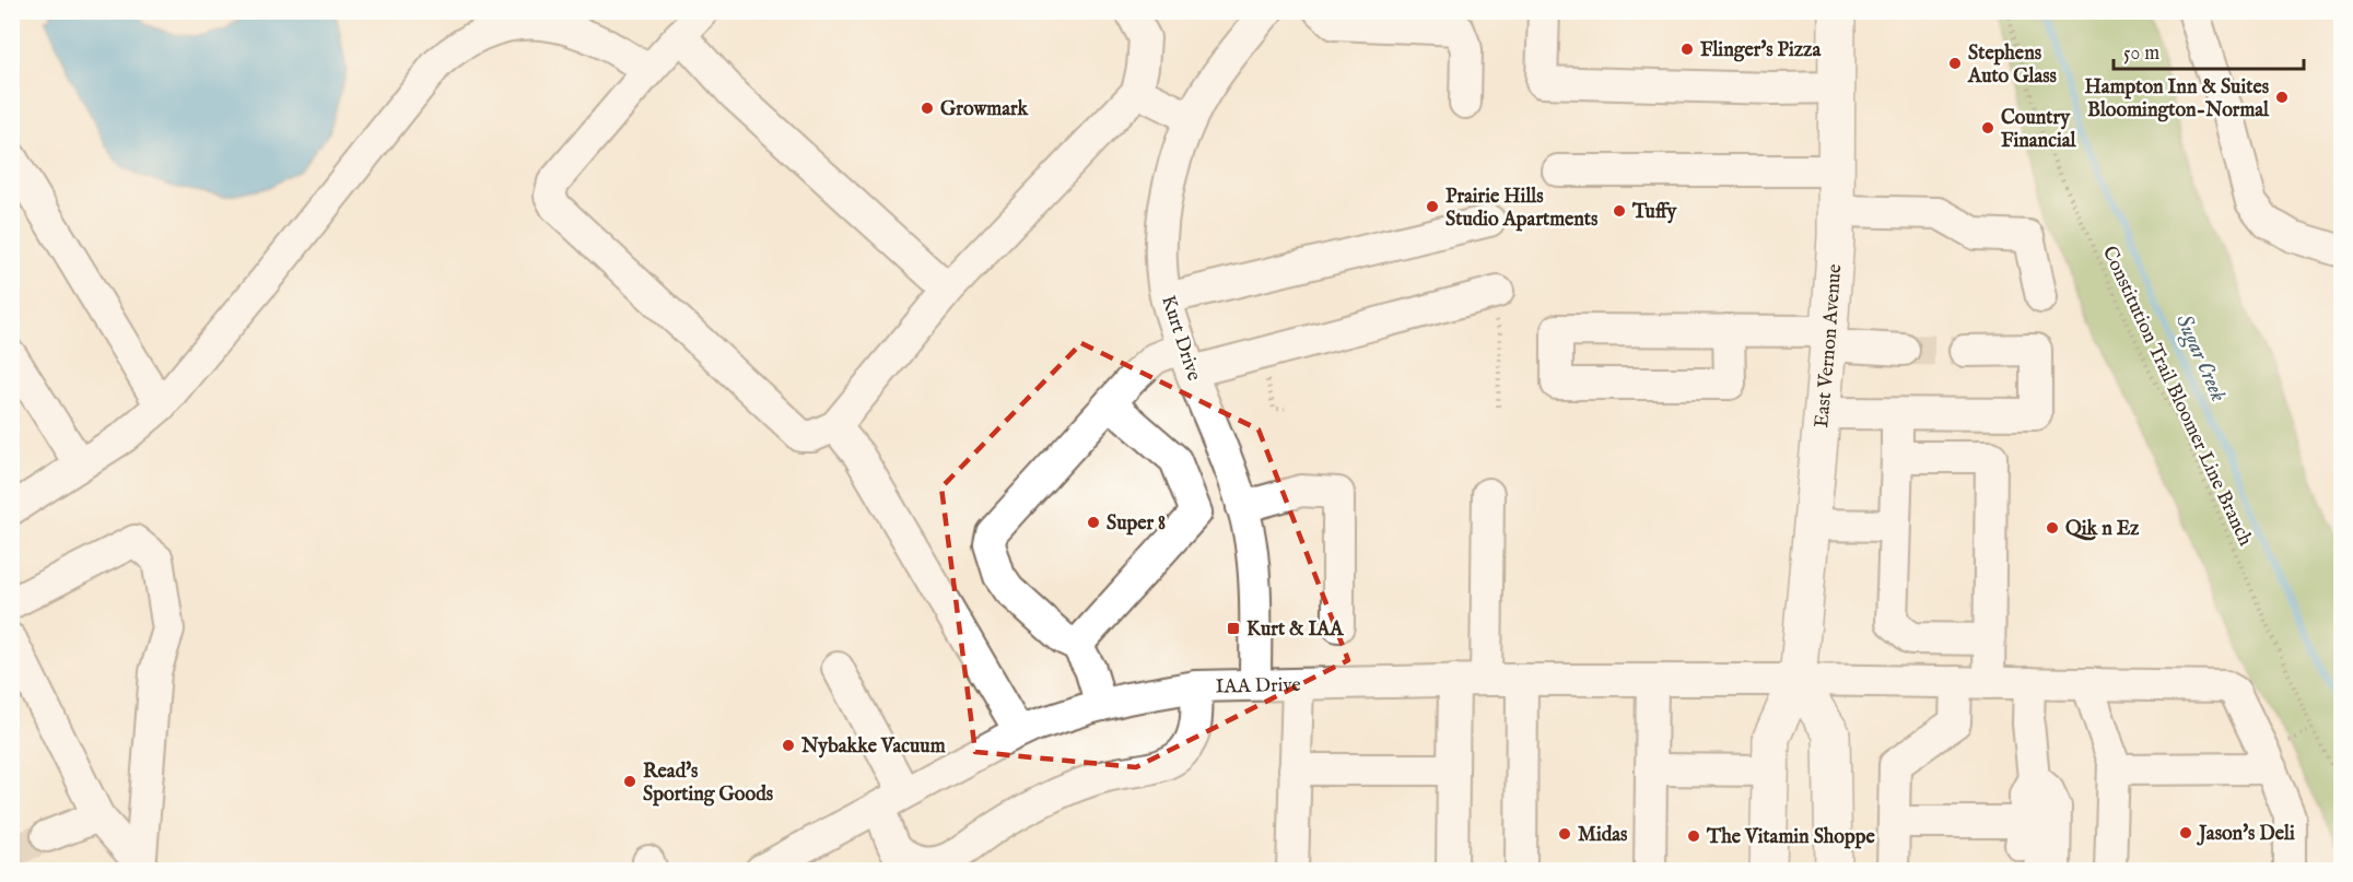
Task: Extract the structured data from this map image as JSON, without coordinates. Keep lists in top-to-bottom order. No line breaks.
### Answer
{"streets":{"main road":["East Vernon Avenue"],"street":["Kurt Drive","IAA Drive"],"path":["Constitution Trail Bloomer Line Branch"]},"crossings":[["Kurt Drive","IAA Drive"],["East Vernon Avenue","IAA Drive"]],"water":["Sugar Creek"],"places":{"other":["Flinger's Pizza","Stephens Auto Glass","Hampton Inn & Suites Bloomington-Normal","Growmark","Country Financial","Prairie Hills Studio Apartments","Tuffy","Super 8","Qik n Ez","Nybakke Vacuum","Read's Sporting Goods","Jason's Deli","Midas","The Vitamin Shoppe"],"transit":["Kurt & IAA"]},"scale_bar":"50 m"}
